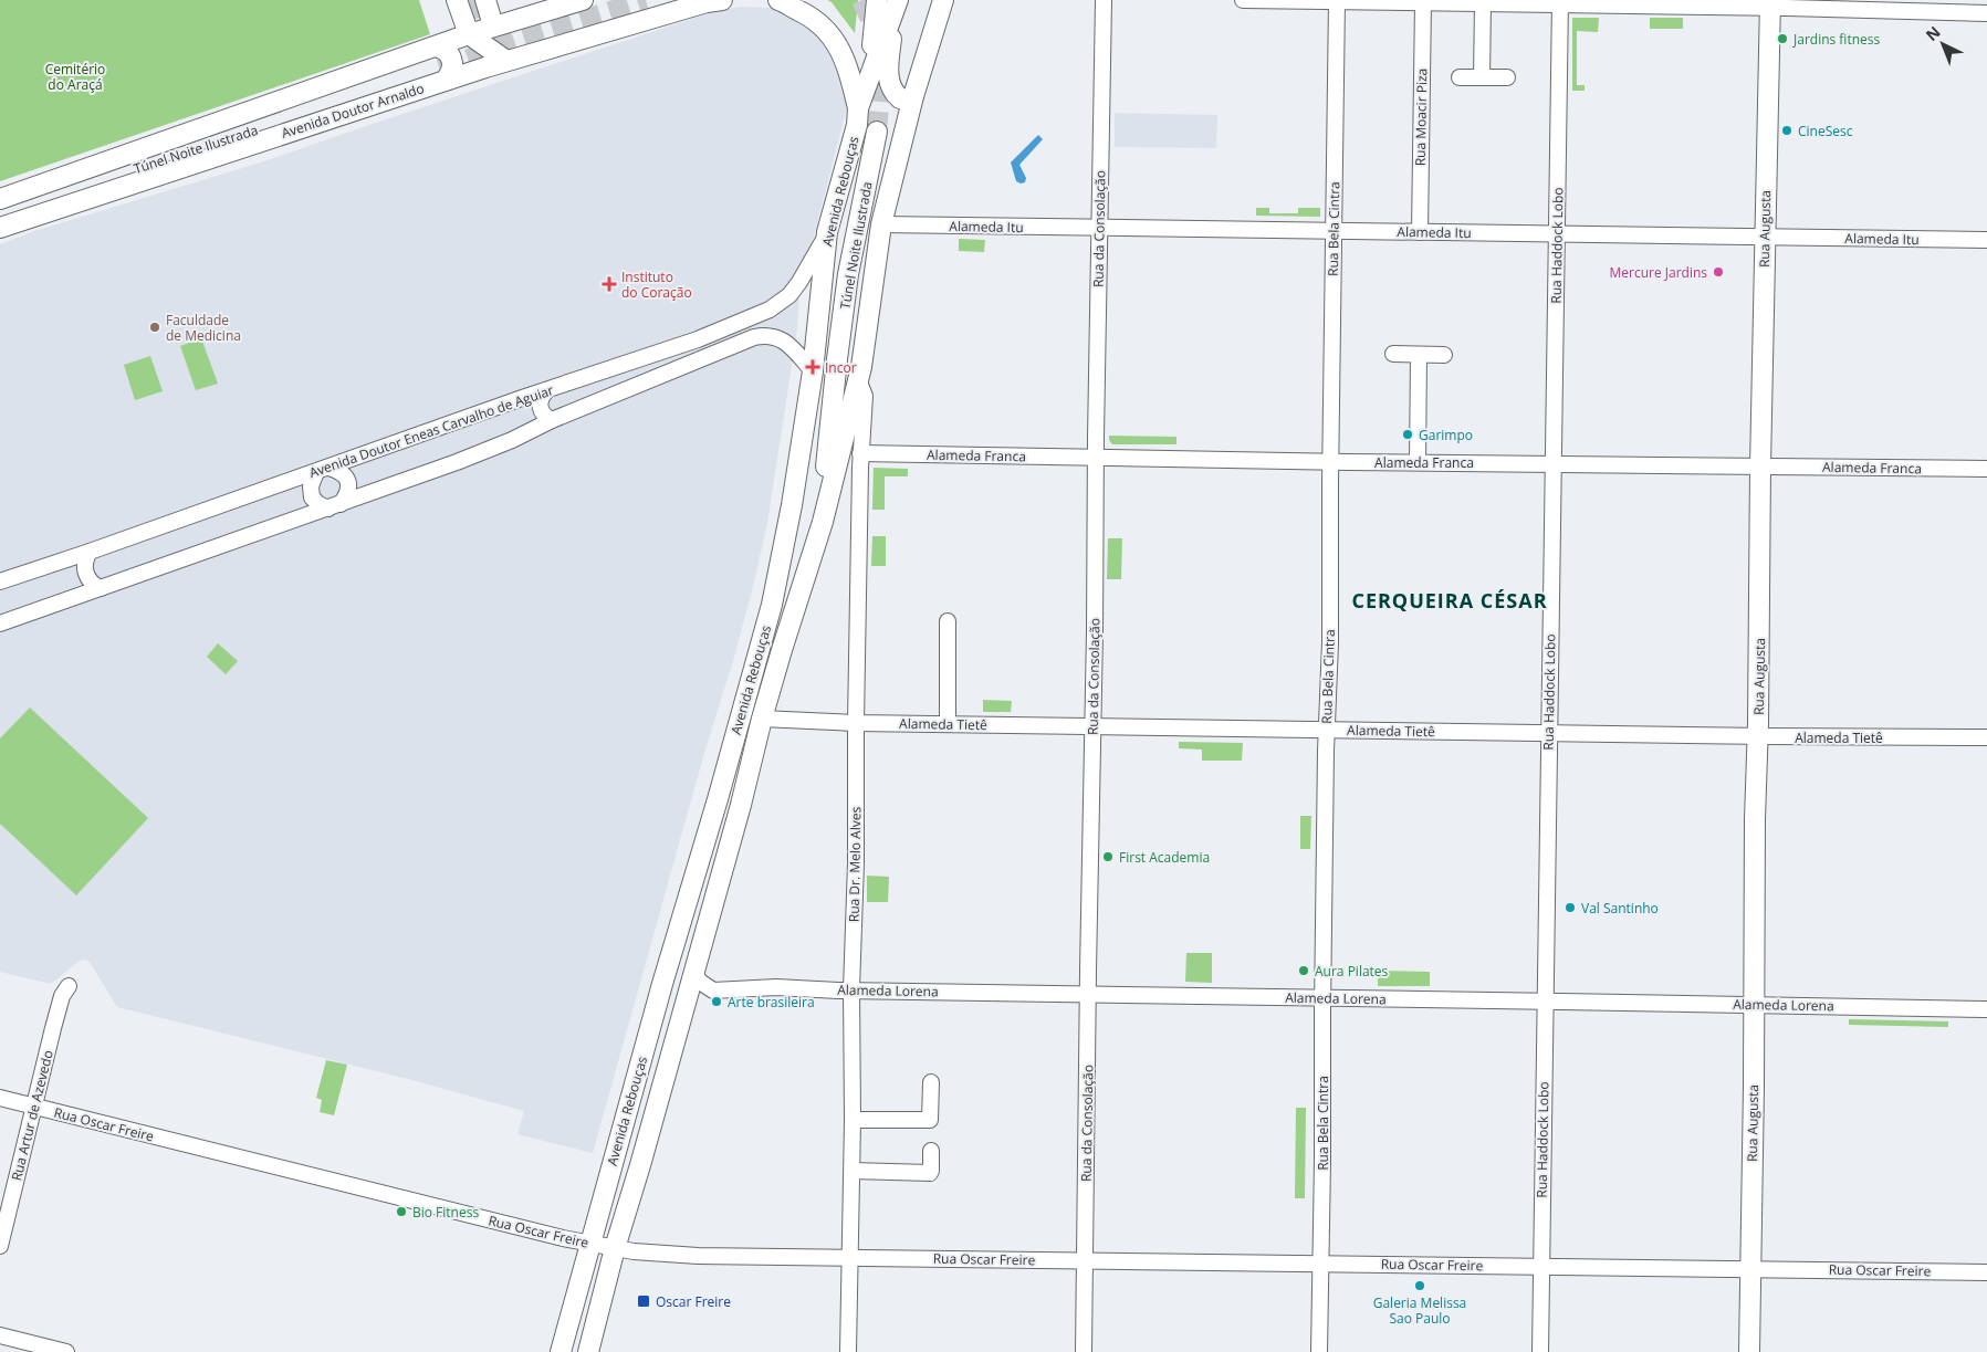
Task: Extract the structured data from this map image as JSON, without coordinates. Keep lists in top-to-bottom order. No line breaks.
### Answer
{"streets":{"main road":["Avenida Doutor Arnaldo","Túnel Noite Ilustrada","Avenida Rebouças","Rua Augusta"],"street":["Rua Moacir Piza","Alameda Itu","Rua da Consolação","Rua Bela Cintra","Rua Haddock Lobo","Avenida Doutor Eneas Carvalho de Aguiar","Alameda Franca","Alameda Tietê","Rua Dr. Melo Alves","Alameda Lorena","Rua Artur de Azevedo","Rua Oscar Freire"]},"crossings":[["Avenida Doutor Arnaldo","Túnel Noite Ilustrada"],["Rua Moacir Piza","Alameda Itu"],["Túnel Noite Ilustrada","Avenida Rebouças"],["Avenida Rebouças","Alameda Itu"],["Avenida Rebouças","Avenida Doutor Eneas Carvalho de Aguiar"],["Avenida Rebouças","Alameda Tietê"],["Avenida Rebouças","Rua Dr. Melo Alves"],["Avenida Rebouças","Alameda Lorena"],["Avenida Rebouças","Rua Oscar Freire"],["Alameda Itu","Rua da Consolação"],["Alameda Itu","Rua Bela Cintra"],["Alameda Itu","Rua Augusta"],["Alameda Itu","Rua Haddock Lobo"],["Rua da Consolação","Alameda Franca"],["Rua da Consolação","Alameda Tietê"],["Rua da Consolação","Alameda Lorena"],["Rua da Consolação","Rua Oscar Freire"],["Rua Bela Cintra","Alameda Franca"],["Rua Bela Cintra","Alameda Tietê"],["Rua Bela Cintra","Alameda Lorena"],["Rua Bela Cintra","Rua Oscar Freire"],["Rua Augusta","Alameda Franca"],["Rua Augusta","Alameda Tietê"],["Rua Augusta","Alameda Lorena"],["Rua Augusta","Rua Oscar Freire"],["Rua Haddock Lobo","Alameda Franca"],["Rua Haddock Lobo","Alameda Tietê"],["Rua Haddock Lobo","Alameda Lorena"],["Rua Haddock Lobo","Rua Oscar Freire"],["Alameda Franca","Rua Dr. Melo Alves"],["Alameda Tietê","Rua Dr. Melo Alves"],["Rua Dr. Melo Alves","Alameda Lorena"],["Rua Dr. Melo Alves","Rua Oscar Freire"],["Rua Artur de Azevedo","Rua Oscar Freire"]],"districts":["CERQUEIRA CÉSAR"],"parks":["Cemitério do Araçá"],"places":{"other":["Jardins fitness","CineSesc","Mercure Jardins","Faculdade de Medicina","Garimpo","First Academia","Val Santinho","Aura Pilates","Arte brasileira","Bio Fitness","Galeria Melissa Sao Paulo"],"health":["Instituto do Coração","Incor"],"transit":["Oscar Freire"]},"north":"top left"}
